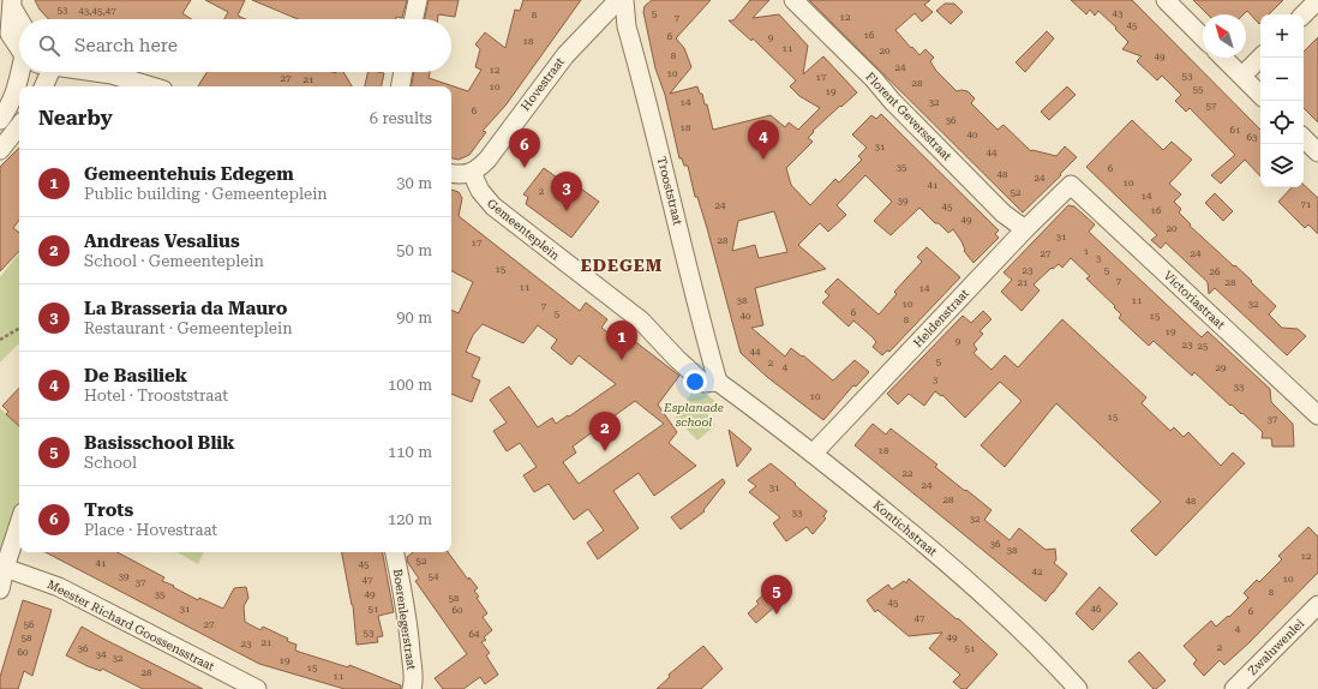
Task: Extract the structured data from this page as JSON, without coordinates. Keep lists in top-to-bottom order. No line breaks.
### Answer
{"streets":{"street":["Hovestraat","Florent Geversstraat","Trooststraat","Gemeenteplein","Victoriastraat","Heldenstraat","Kontichstraat","Boerenlegerstraat","Meester Richard Goossensstraat","Zwaluwenlei"]},"crossings":[["Hovestraat","Gemeenteplein"],["Florent Geversstraat","Heldenstraat"],["Trooststraat","Gemeenteplein"],["Trooststraat","Kontichstraat"],["Gemeenteplein","Kontichstraat"],["Victoriastraat","Heldenstraat"],["Heldenstraat","Kontichstraat"]],"districts":["EDEGEM"],"parks":["Esplanade school"],"house_numbers":["53","43,45,47","5","43","8","12","7","45","16","6","9","18","11","20","8","49","24","12","10","53","17","27","21","28","10","55","19","14","32","57","6","36","18","61","40","63","31","44","35","6","48","24","10","41","2","52","14","39","71","24","45","16","49","20","31","28","17","1","27","24","3","15","23","5","26","7","21","28","11","14","38","11","10","32","7","6","5","40","15","8","19","9","23","25","44","5","2","4","29","3","33","10","15","37","18","22","24","31","28","48","33","32","36","38","12","52","41","45","42","39","54","10","47","37","8","35","49","58","45","31","51","46","60","6","47","56","27","4","53","64","58","49","21","23","2","36","51","60","34","32","19","15","28","11"],"north":"top left","page":{"map_buttons":["+","−"],"search":"Search here","heading":["Nearby","6 results"],"pins":["4","6","3","1","2","5"],"list":[{"mark":"1","name":"Gemeentehuis Edegem","note":"Public building · Gemeenteplein","value":"30 m"},{"mark":"2","name":"Andreas Vesalius","note":"School · Gemeenteplein","value":"50 m"},{"mark":"3","name":"La Brasseria da Mauro","note":"Restaurant · Gemeenteplein","value":"90 m"},{"mark":"4","name":"De Basiliek","note":"Hotel · Trooststraat","value":"100 m"},{"mark":"5","name":"Basisschool Blik","note":"School","value":"110 m"},{"mark":"6","name":"Trots","note":"Place · Hovestraat","value":"120 m"}]}}
